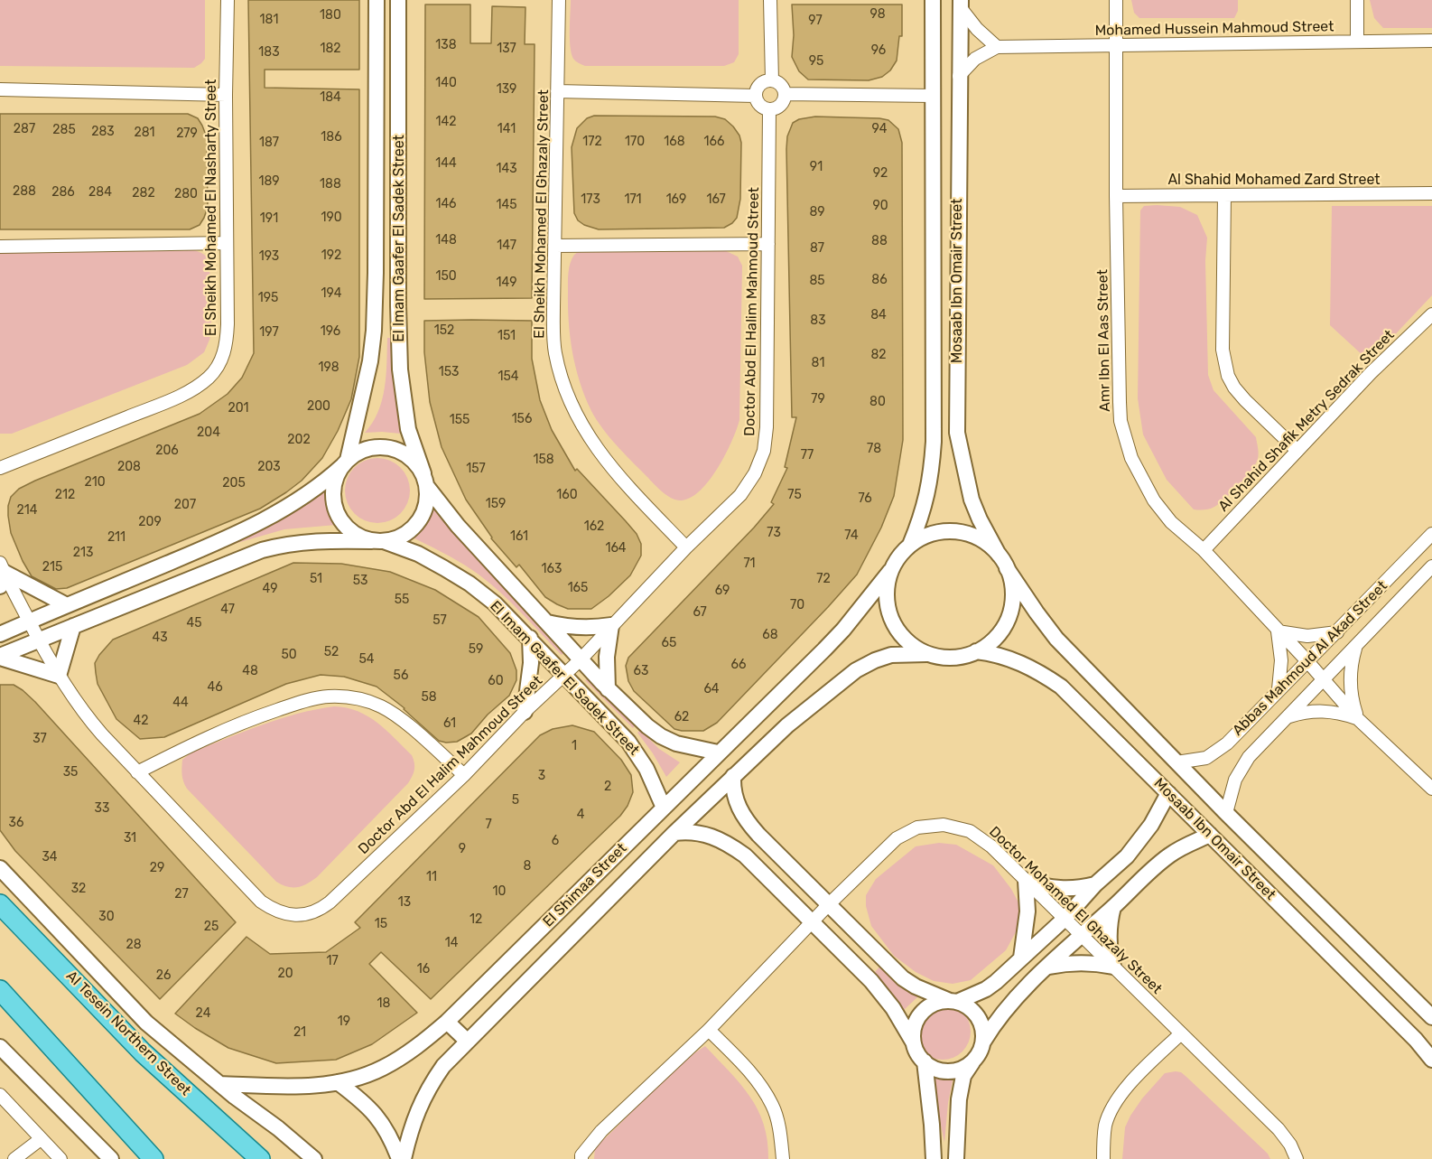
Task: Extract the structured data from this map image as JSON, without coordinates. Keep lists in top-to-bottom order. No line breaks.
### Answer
{"streets":{"main road":["Al Tesein Northern Street"],"street":["Mohamed Hussein Mahmoud Street","Al Shahid Mohamed Zard Street","El Sheikh Mohamed El Nasharty Street","El Sheikh Mohamed El Ghazaly Street","El Imam Gaafer El Sadek Street","Mosaab Ibn Omair Street","Doctor Abd El Halim Mahmoud Street","Amr Ibn El Aas Street","Al Shahid Shafik Metry Sedrak Street","Abbas Mahmoud Al Akad Street","El Shimaa Street","Doctor Mohamed El Ghazaly Street"]},"crossings":[["Mohamed Hussein Mahmoud Street","Mosaab Ibn Omair Street"],["Mohamed Hussein Mahmoud Street","Amr Ibn El Aas Street"],["Al Shahid Mohamed Zard Street","Amr Ibn El Aas Street"],["El Sheikh Mohamed El Ghazaly Street","Doctor Abd El Halim Mahmoud Street"],["El Imam Gaafer El Sadek Street","Doctor Abd El Halim Mahmoud Street"],["El Imam Gaafer El Sadek Street","El Shimaa Street"],["Mosaab Ibn Omair Street","Abbas Mahmoud Al Akad Street"],["Mosaab Ibn Omair Street","El Shimaa Street"],["Amr Ibn El Aas Street","Al Shahid Shafik Metry Sedrak Street"],["Amr Ibn El Aas Street","Abbas Mahmoud Al Akad Street"]],"house_numbers":["98","180","181","97","138","182","137","96","183","95","140","139","184","142","287","141","94","285","283","281","279","186","172","170","168","166","187","144","91","143","92","189","188","288","286","284","282","280","173","171","169","167","146","145","90","89","190","191","148","88","147","87","192","193","150","86","85","149","194","195","84","83","152","196","197","151","82","81","198","153","154","79","80","200","201","156","155","204","202","78","206","77","158","208","203","157","210","205","212","160","75","76","159","207","214","209","162","73","74","161","211","164","213","71","215","163","51","72","53","165","49","69","55","70","47","67","57","45","68","43","65","59","52","50","54","66","48","63","56","60","46","64","58","44","62","42","61","37","1","35","3","2","5","33","4","36","7","31","6","9","34","8","29","11","32","10","27","13","30","12","15","25","14","28","17","16","20","26","18","24","19","21"]}
